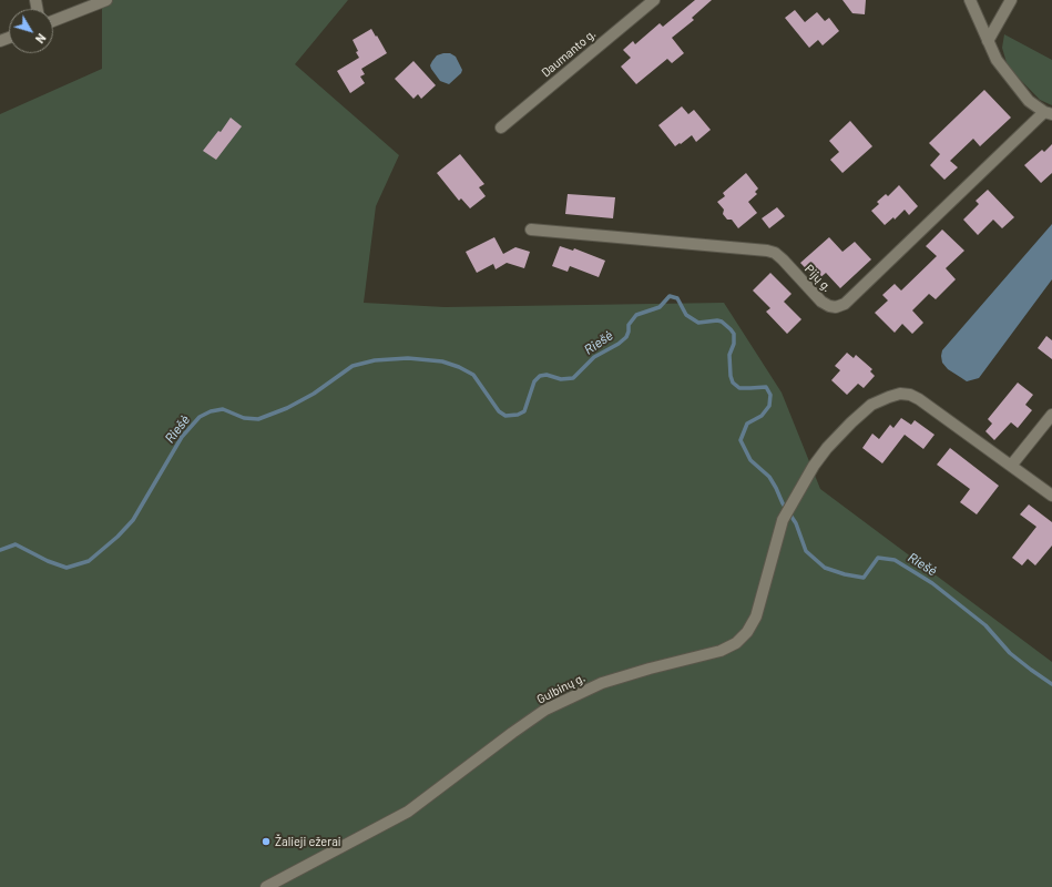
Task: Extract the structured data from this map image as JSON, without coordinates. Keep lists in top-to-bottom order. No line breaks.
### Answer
{"streets":{"street":["Daumanto g.","Pijų g.","Gulbinų g."]},"water":["Riešė"],"places":["Žalieji ežerai"],"north":"bottom right"}
